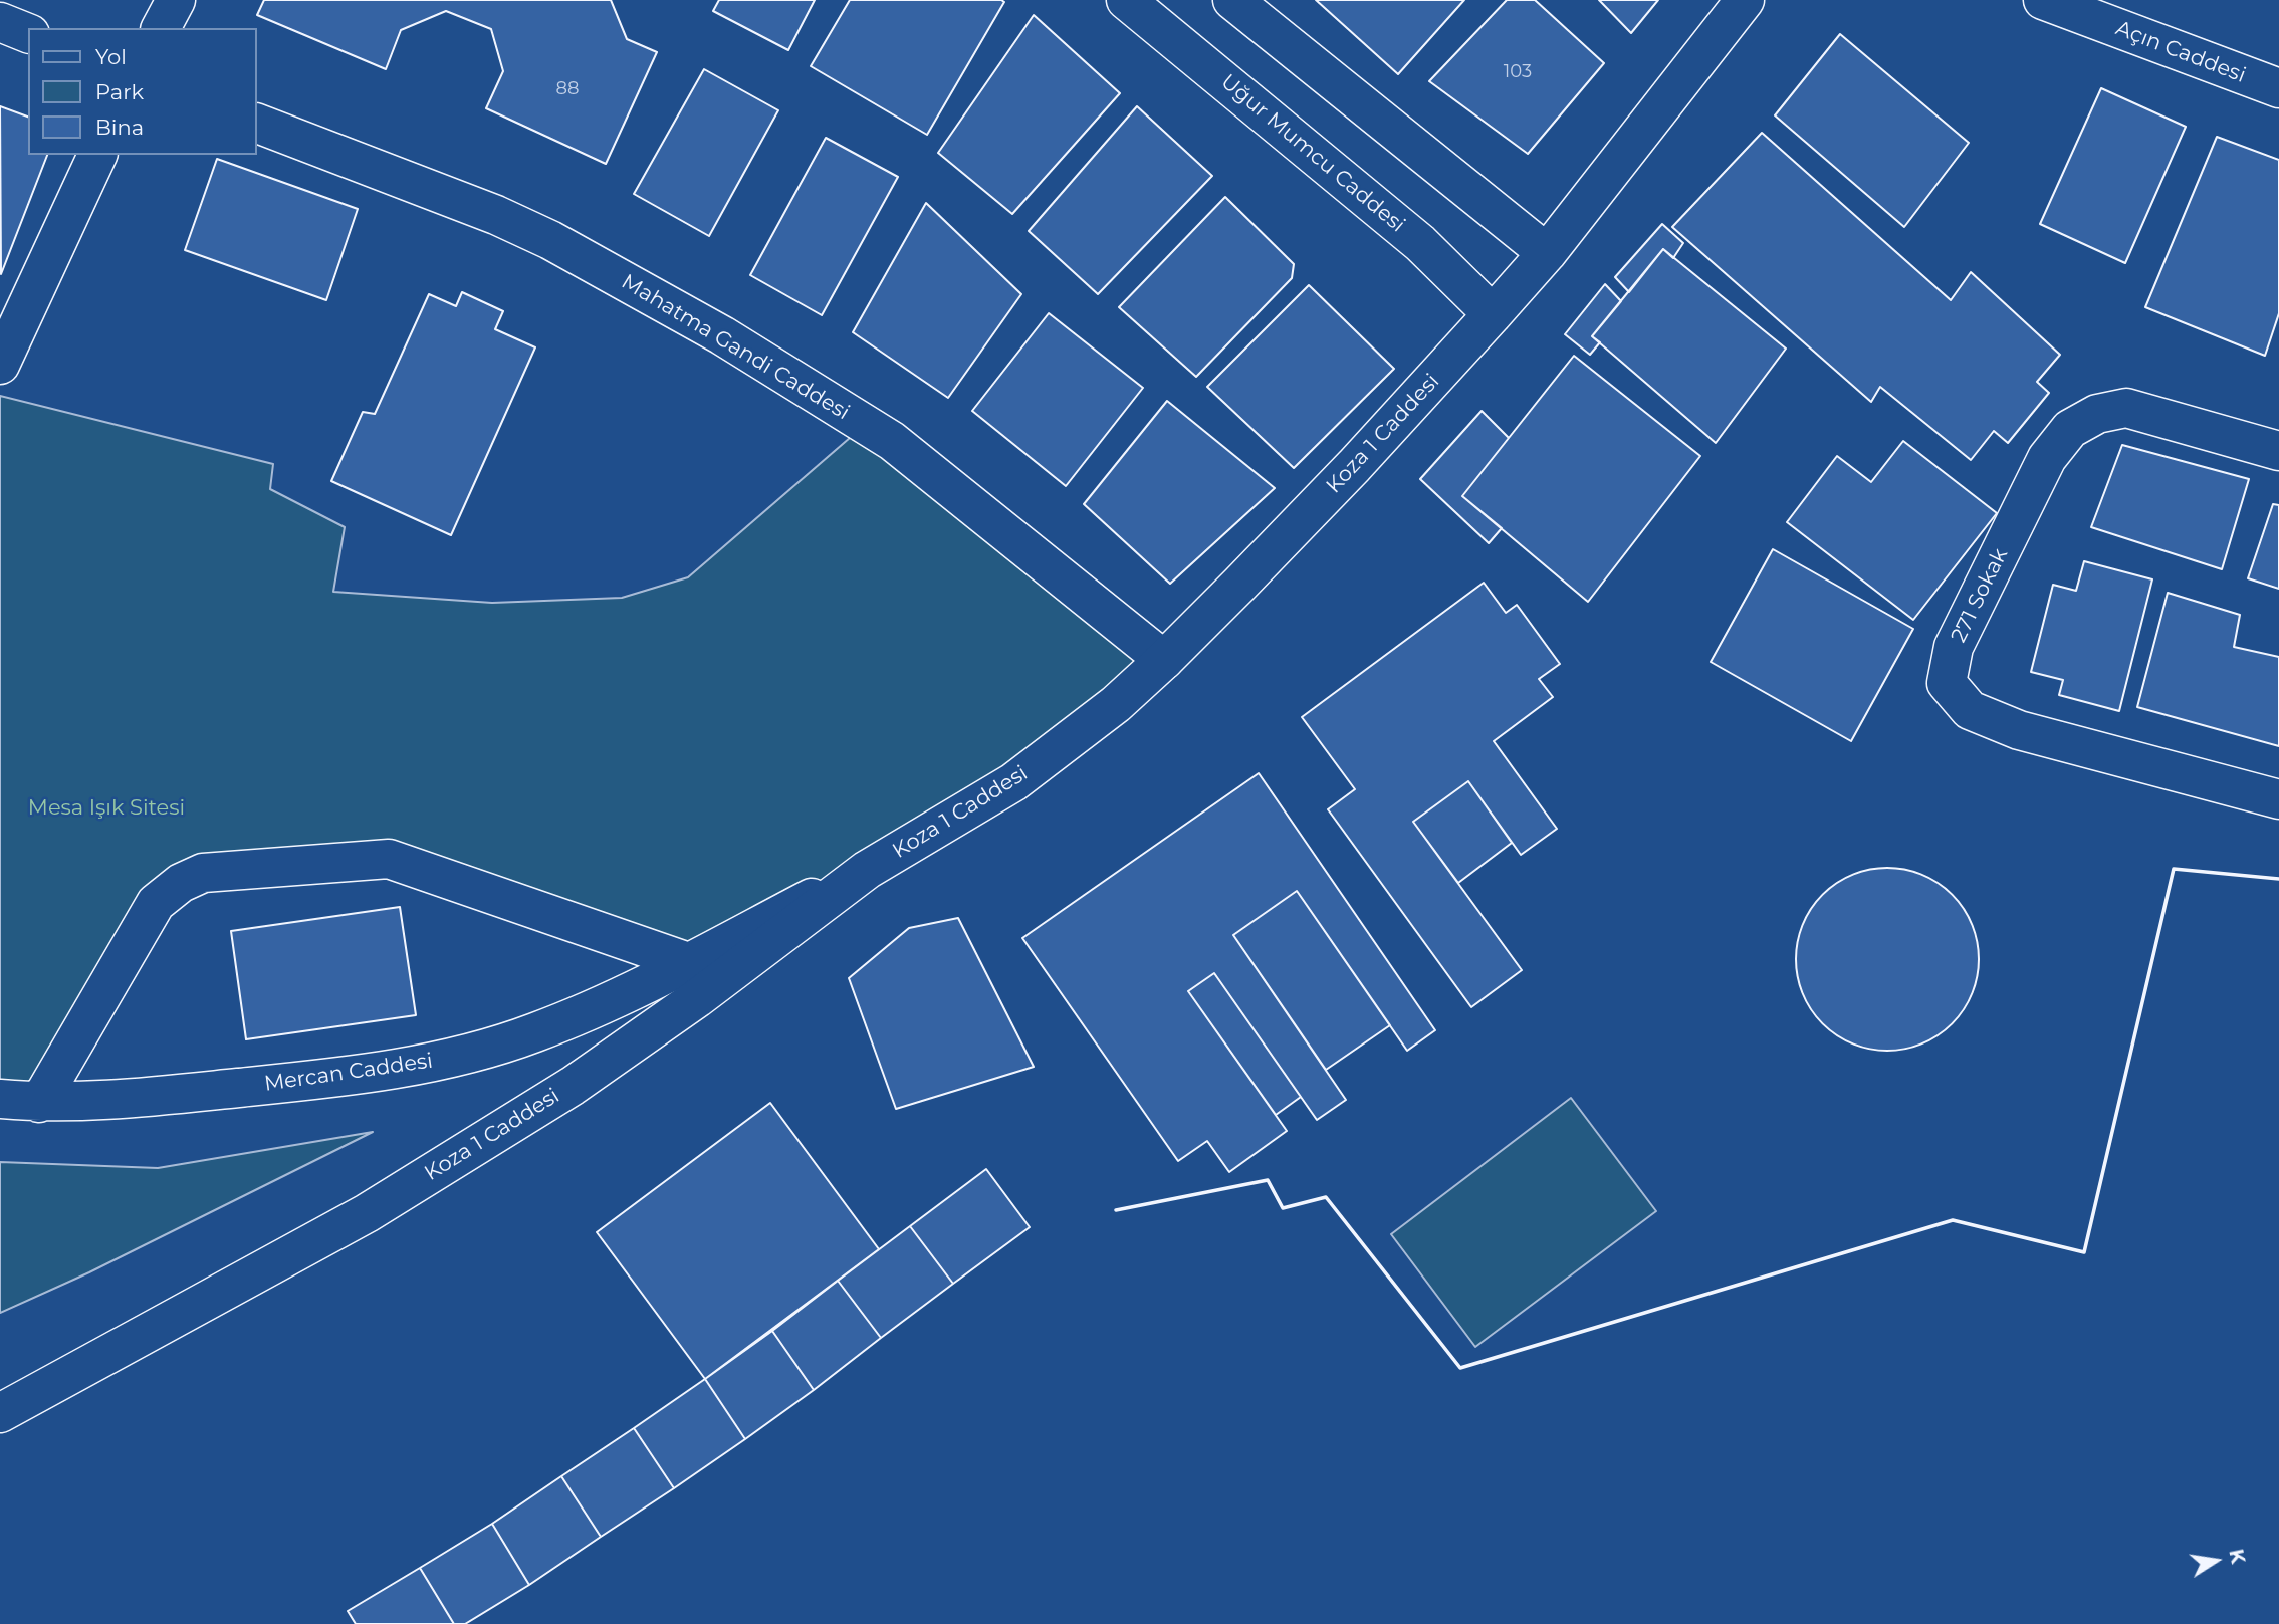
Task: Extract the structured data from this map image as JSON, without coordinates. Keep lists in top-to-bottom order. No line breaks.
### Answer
{"streets":{"street":["Açın Caddesi","Uğur Mumcu Caddesi","Mahatma Gandi Caddesi","Koza 1 Caddesi","271 Sokak","Mercan Caddesi"]},"crossings":[["Uğur Mumcu Caddesi","Koza 1 Caddesi"],["Mahatma Gandi Caddesi","Koza 1 Caddesi"],["Koza 1 Caddesi","Mercan Caddesi"]],"parks":["Mesa Işık Sitesi"],"house_numbers":["103","88"],"legend":["Yol","Park","Bina"],"north":"right"}
